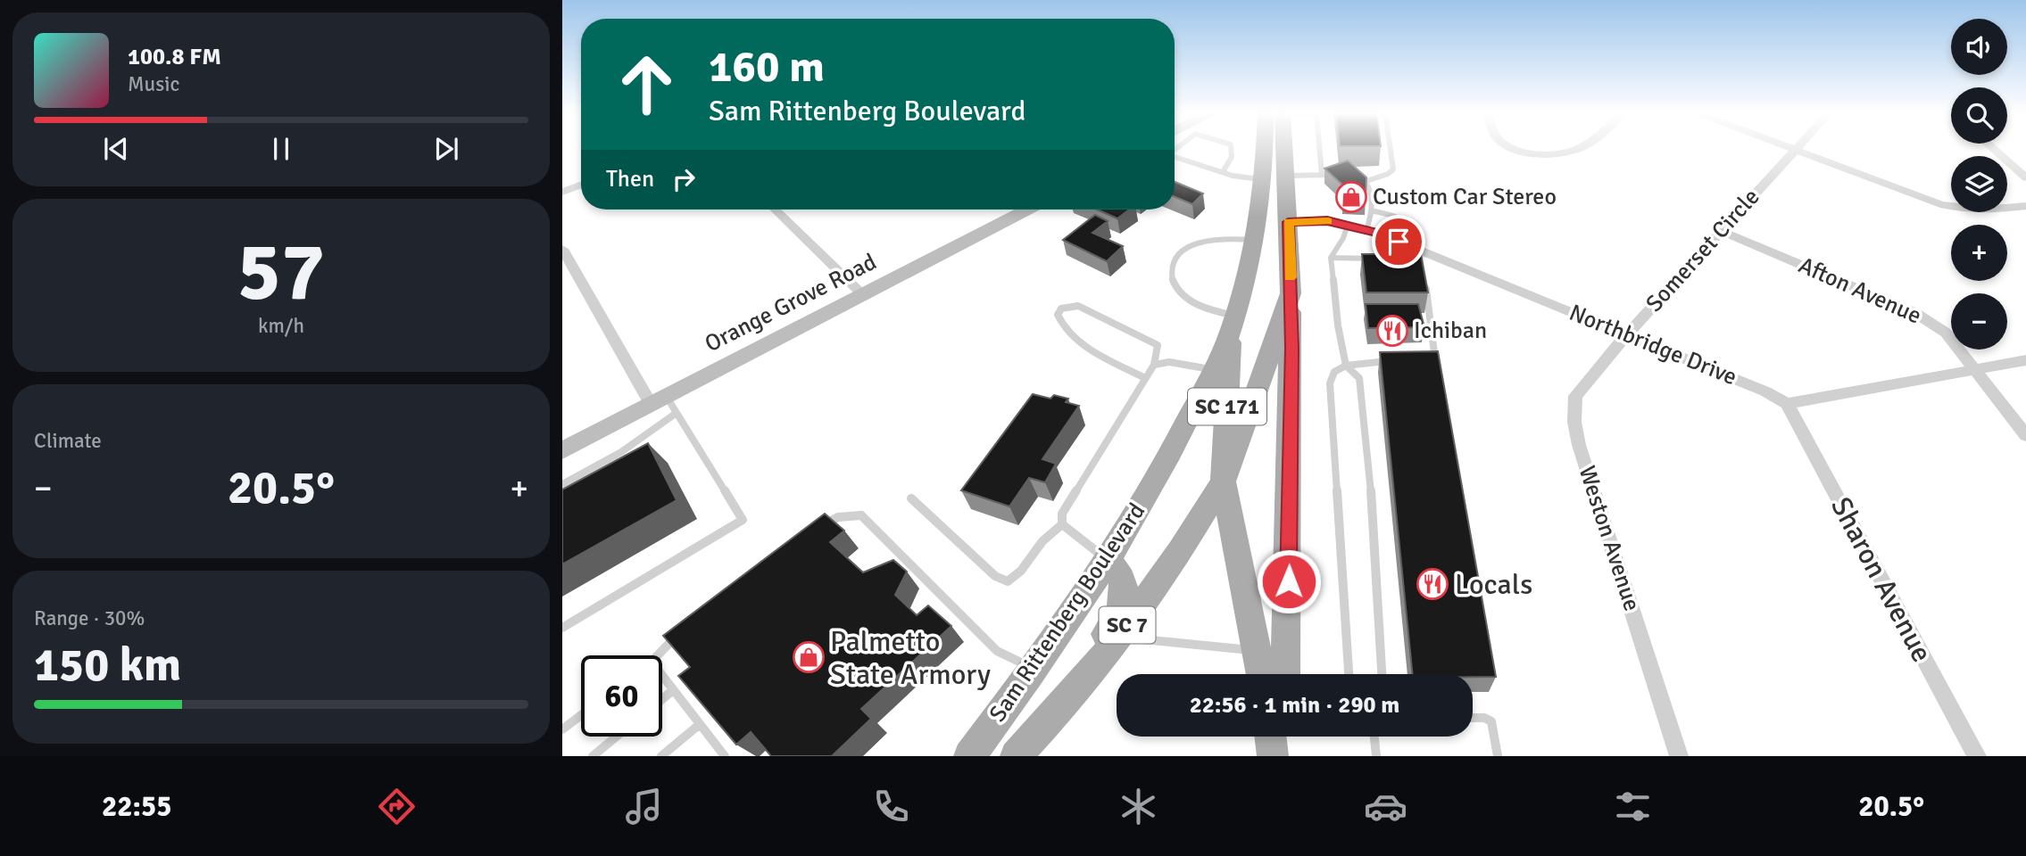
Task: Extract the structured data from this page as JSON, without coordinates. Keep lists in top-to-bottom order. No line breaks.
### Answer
{"streets":{"main road":["SC 171","Sam Rittenberg Boulevard","SC 7"],"street":["Somerset Circle","Afton Avenue","Orange Grove Road","Northbridge Drive","Weston Avenue","Sharon Avenue"]},"crossings":[["Somerset Circle","Afton Avenue"],["Somerset Circle","Northbridge Drive"],["Somerset Circle","Weston Avenue"],["Northbridge Drive","Weston Avenue"],["Northbridge Drive","Sharon Avenue"],["Northbridge Drive","Sam Rittenberg Boulevard"],["SC 171","Sam Rittenberg Boulevard"]],"places":{"shop":["Custom Car Stereo","Palmetto State Armory"],"restaurant":["Ichiban","Locals"]},"page":{"map_buttons":["+","−"],"turn":["160 m","Sam Rittenberg Boulevard"],"song":["100.8 FM","Music"],"then":"Then","tile":[["57","km/h"],"Climate",["Range · 30%","150 km"]],"heat":["−","20.5°","+"],"limit":"60","trip":"22:56 · 1 min · 290 m","tabs":["22:55","20.5°"]}}
